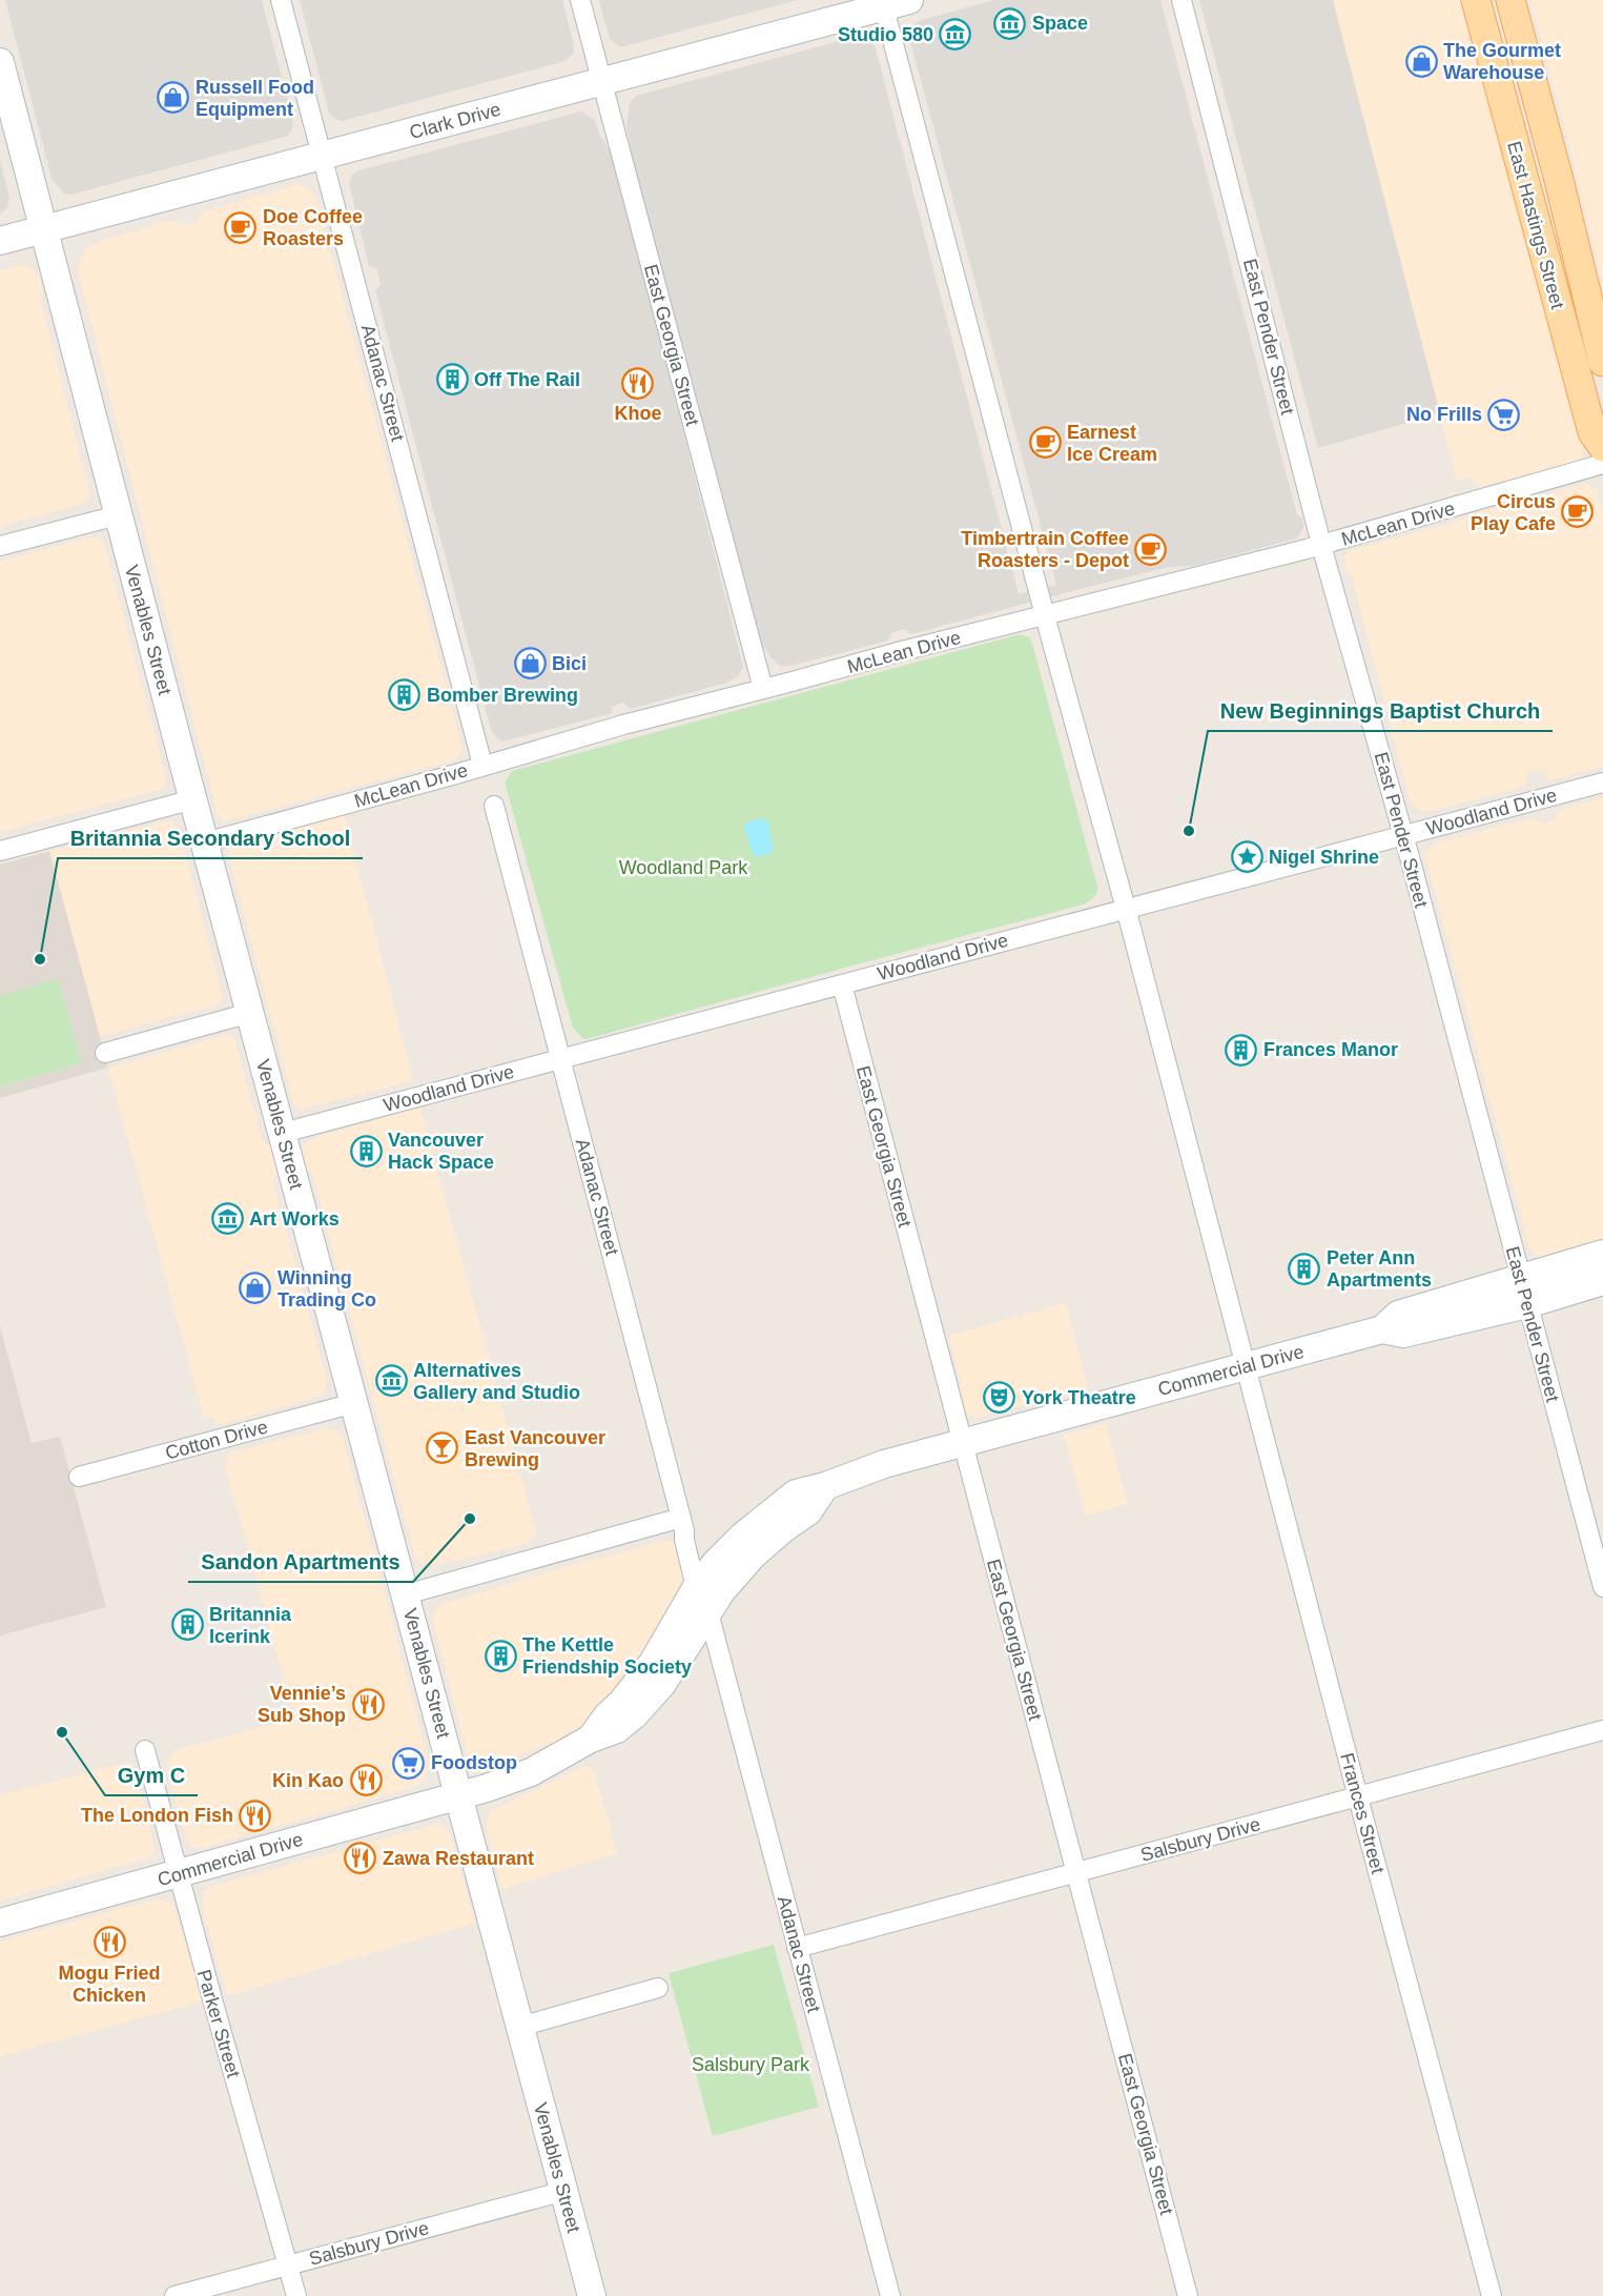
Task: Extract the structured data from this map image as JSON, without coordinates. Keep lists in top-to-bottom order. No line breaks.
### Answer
{"streets":{"main road":["East Hastings Street"],"street":["Clark Drive","East Pender Street","East Georgia Street","Adanac Street","McLean Drive","Venables Street","Woodland Drive","Commercial Drive","Cotton Drive","Frances Street","Salsbury Drive","Parker Street"]},"crossings":[["Clark Drive","East Georgia Street"],["Clark Drive","Adanac Street"],["Clark Drive","Venables Street"],["Clark Drive","Frances Street"],["East Pender Street","McLean Drive"],["East Pender Street","Woodland Drive"],["East Pender Street","Commercial Drive"],["East Georgia Street","McLean Drive"],["East Georgia Street","Woodland Drive"],["East Georgia Street","Commercial Drive"],["East Georgia Street","Salsbury Drive"],["Adanac Street","McLean Drive"],["Adanac Street","Woodland Drive"],["Adanac Street","Commercial Drive"],["Adanac Street","Salsbury Drive"],["McLean Drive","Venables Street"],["McLean Drive","Frances Street"],["Venables Street","Woodland Drive"],["Venables Street","Commercial Drive"],["Venables Street","Cotton Drive"],["Venables Street","Salsbury Drive"],["Woodland Drive","Frances Street"],["Commercial Drive","Frances Street"],["Commercial Drive","Parker Street"],["Frances Street","Salsbury Drive"],["Salsbury Drive","Parker Street"]],"parks":["Woodland Park","Salsbury Park"],"places":{"museum":["Space","Studio 580","Art Works","Alternatives Gallery and Studio"],"shop":["The Gourmet Warehouse","Russell Food Equipment","Bici","Winning Trading Co"],"cafe":["Doe Coffee Roasters","Earnest Ice Cream","Circus Play Cafe","Timbertrain Coffee Roasters - Depot"],"building":["Off The Rail","Bomber Brewing","Frances Manor","Vancouver Hack Space","Peter Ann Apartments","Britannia Icerink","The Kettle Friendship Society"],"restaurant":["Khoe","Vennie’s Sub Shop","Kin Kao","The London Fish","Zawa Restaurant","Mogu Fried Chicken"],"supermarket":["No Frills","Foodstop"],"other":["New Beginnings Baptist Church","Britannia Secondary School","Sandon Apartments","Gym C"],"place":["Nigel Shrine"],"theatre":["York Theatre"],"bar":["East Vancouver Brewing"]}}
